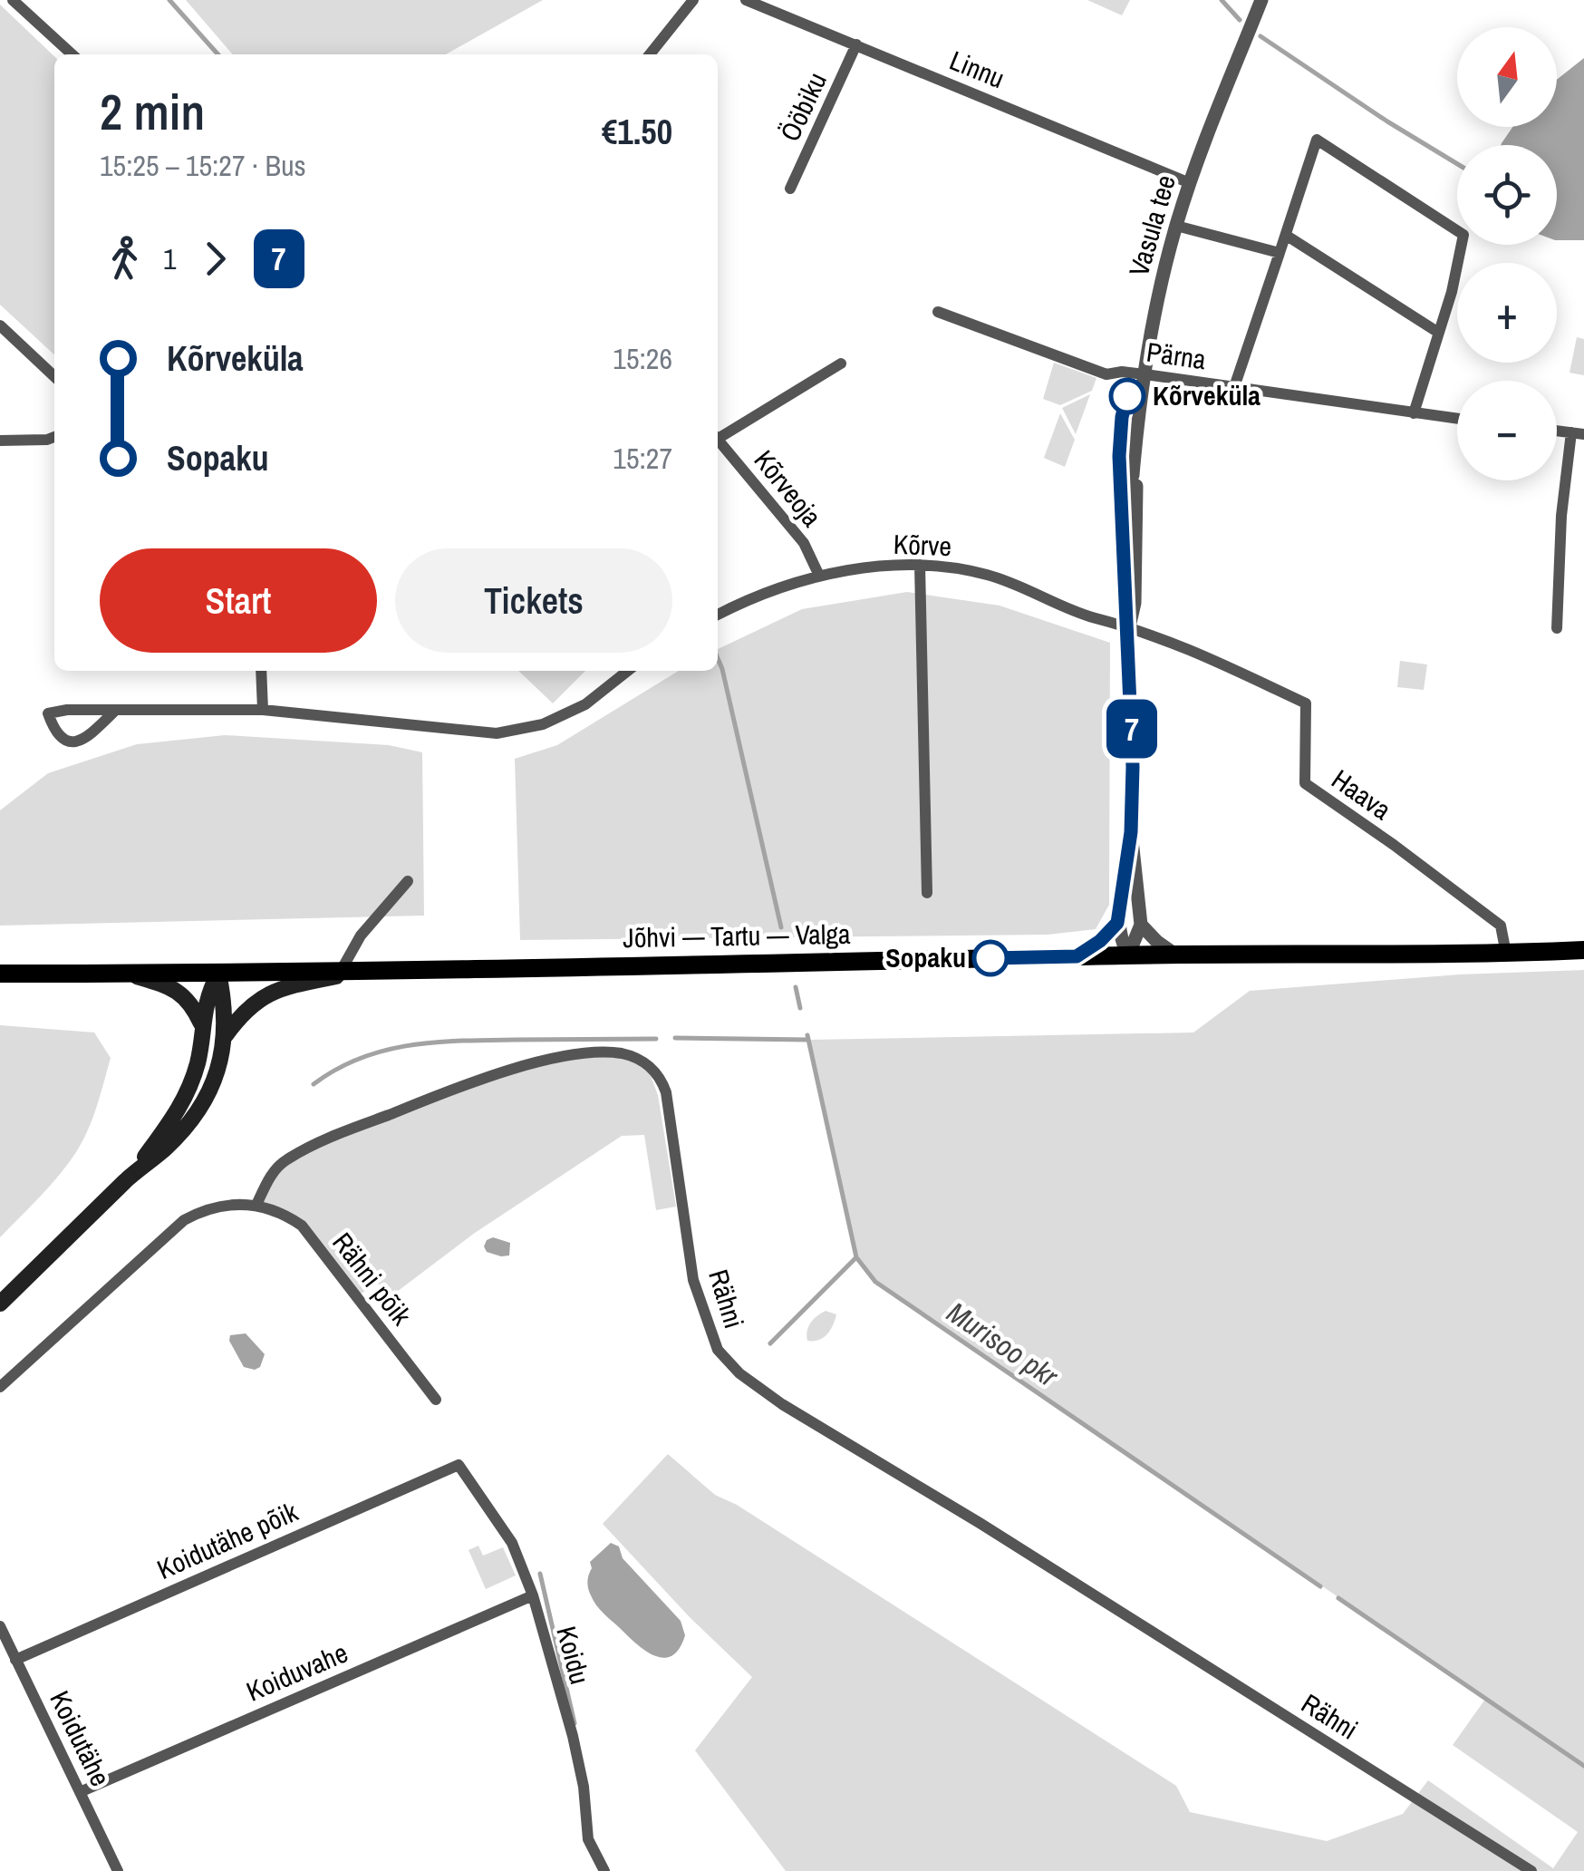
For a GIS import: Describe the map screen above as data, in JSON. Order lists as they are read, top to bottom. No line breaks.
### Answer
{"streets":{"highway":["Jõhvi — Tartu — Valga"],"street":["Linnu","Ööbiku","Vasula tee","Pärna","Kõrveoja","Kõrve","Haava","Rähni põik","Rähni","Koidutähe põik","Koidu","Koiduvahe","Koidutähe"]},"crossings":[["Linnu","Ööbiku"],["Linnu","Vasula tee"],["Vasula tee","Pärna"],["Vasula tee","Kõrve"],["Vasula tee","Haava"],["Vasula tee","Jõhvi — Tartu — Valga"],["Kõrveoja","Kõrve"],["Kõrve","Haava"],["Haava","Jõhvi — Tartu — Valga"],["Rähni põik","Rähni"],["Koidutähe põik","Koidu"],["Koidutähe põik","Koidutähe"],["Koidu","Koiduvahe"],["Koiduvahe","Koidutähe"]],"water":["Murisoo pkr"],"places":["Kõrveküla","Sopaku"],"lines":["bus line 7"],"north":"top","page":{"on_map":"7","map_buttons":["+","−"],"heading":["2 min","15:25 – 15:27 · Bus","€1.50"],"legs":["1","7"],"list":[{"name":"Kõrveküla","value":"15:26"},{"name":"Sopaku","value":"15:27"}],"buttons":["Start","Tickets"]}}
